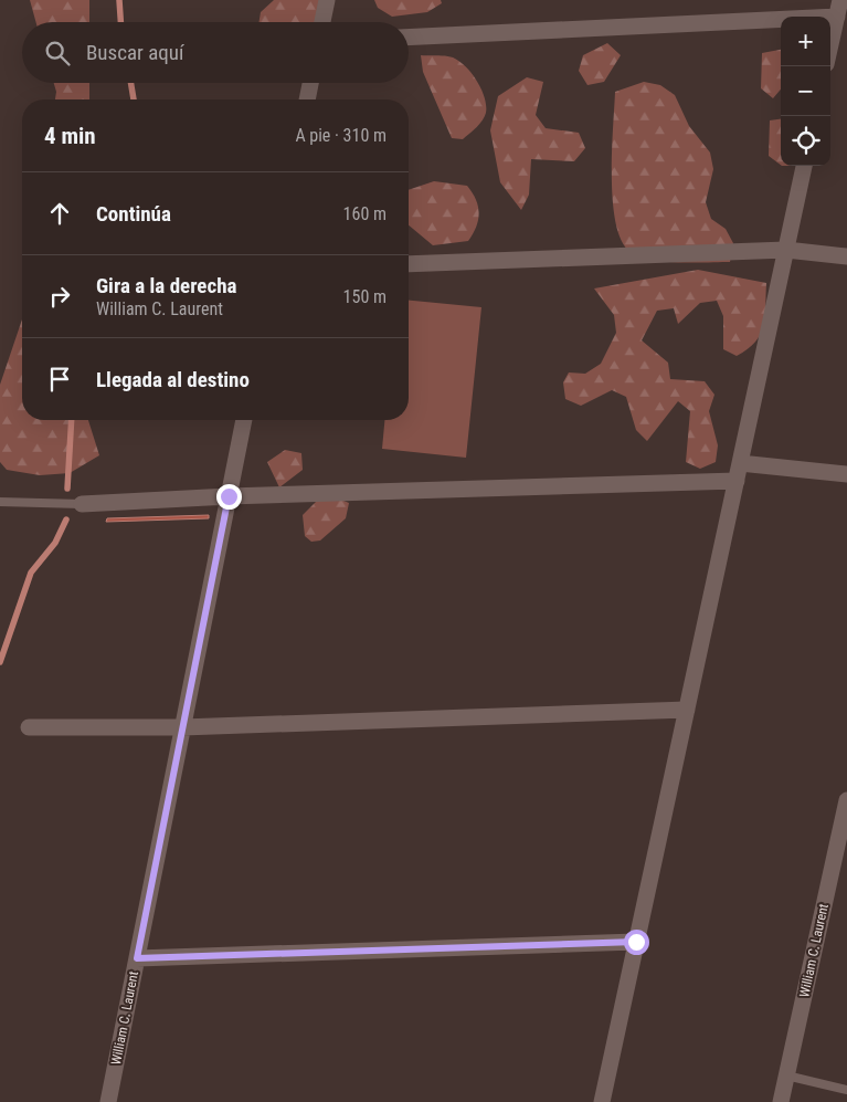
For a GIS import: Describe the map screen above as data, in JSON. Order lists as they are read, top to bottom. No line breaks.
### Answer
{"streets":{"street":["William C. Laurent"]},"page":{"map_buttons":["+","−"],"search":"Buscar aquí","heading":["4 min","A pie · 310 m"],"list":[["Continúa","160 m"],["Gira a la derecha","William C. Laurent","150 m"],"Llegada al destino"]}}
